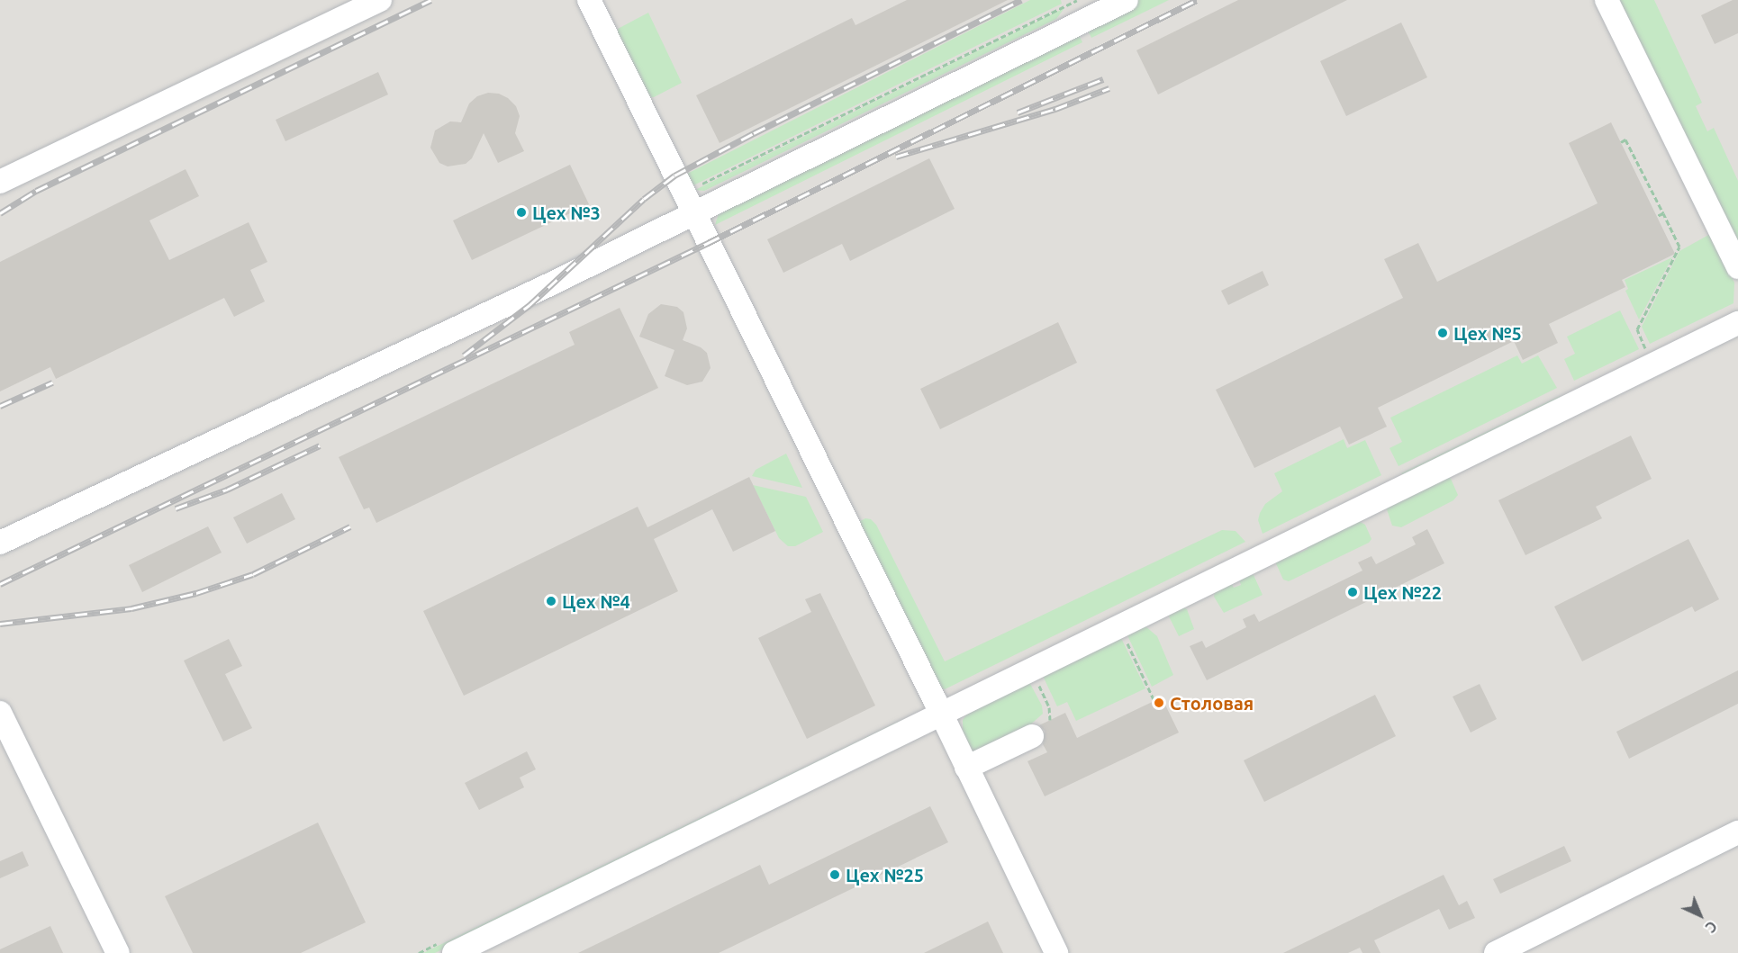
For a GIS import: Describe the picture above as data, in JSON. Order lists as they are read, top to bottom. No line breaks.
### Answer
{"places":["Цех №3","Цех №5","Цех №22","Цех №4","Столовая","Цех №25"],"north":"bottom right"}
